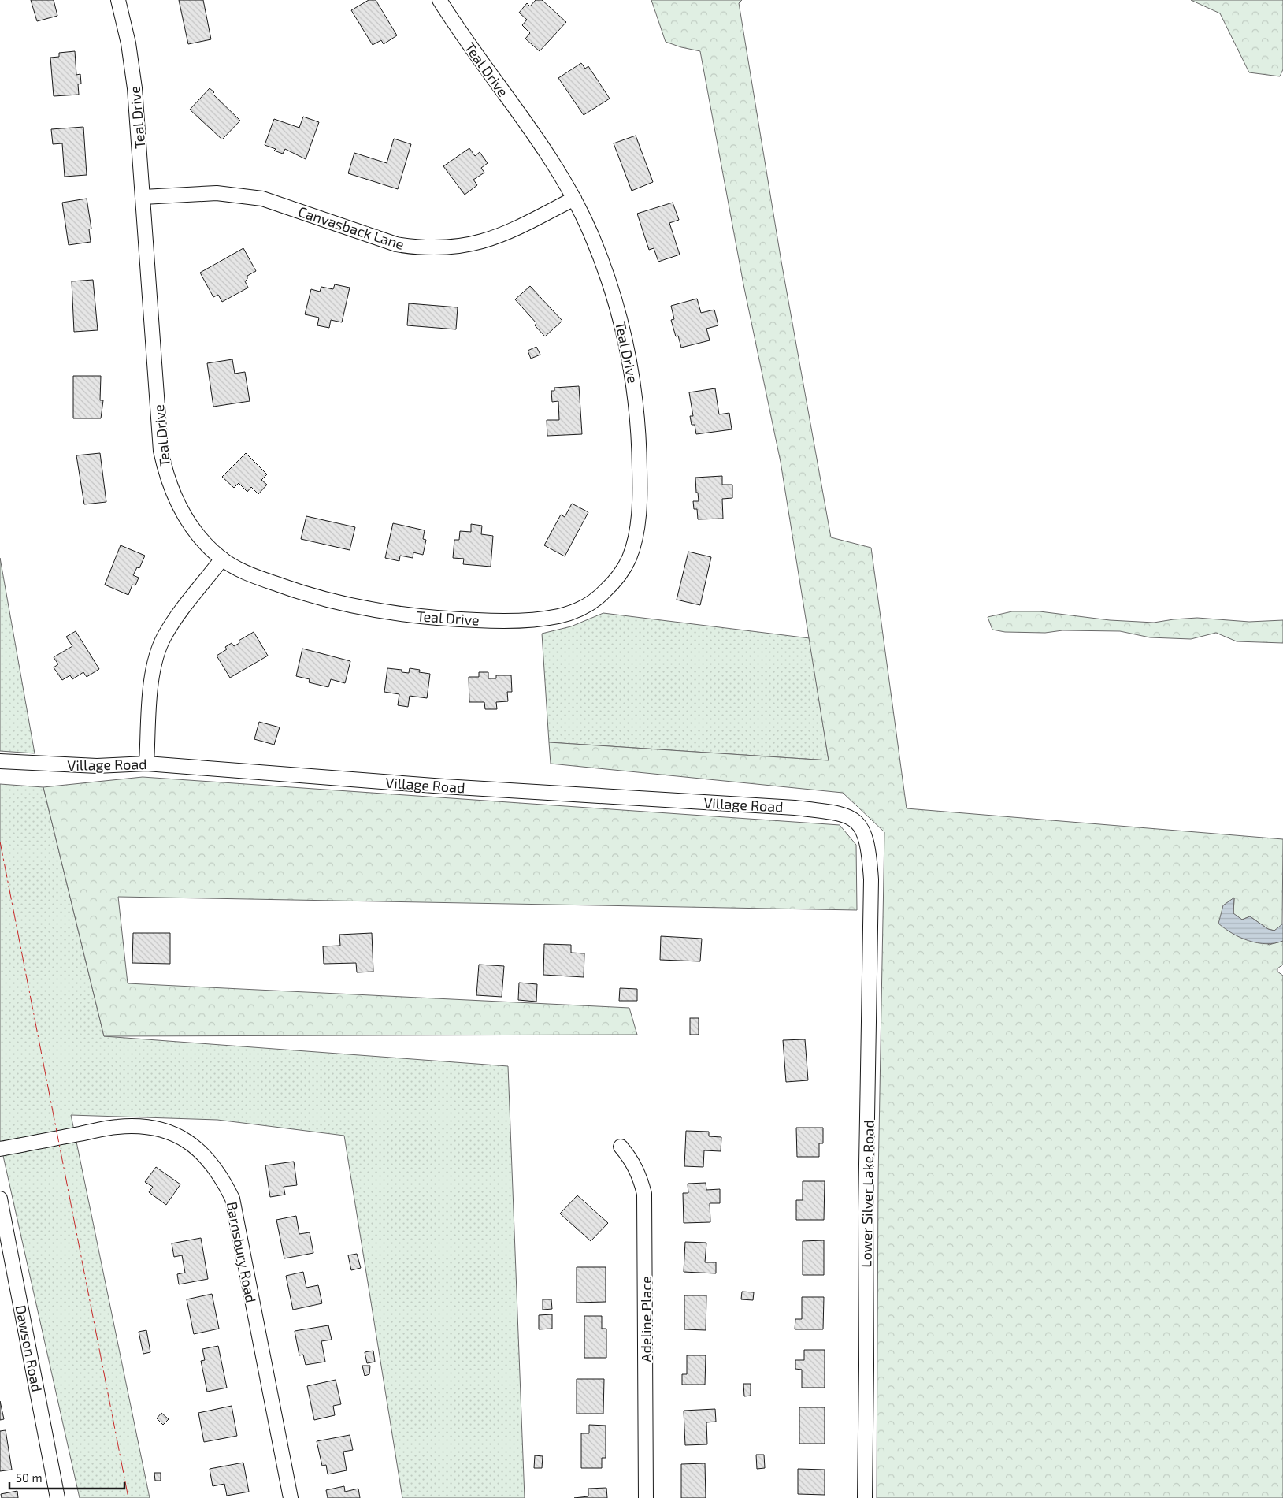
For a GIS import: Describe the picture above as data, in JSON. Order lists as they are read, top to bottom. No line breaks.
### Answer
{"streets":{"street":["Teal Drive","Canvasback Lane","Village Road","Lower Silver Lake Road","Barnsbury Road","Adeline Place","Dawson Road"]},"crossings":[["Teal Drive","Canvasback Lane"],["Village Road","Lower Silver Lake Road"]],"scale_bar":"50 m"}
